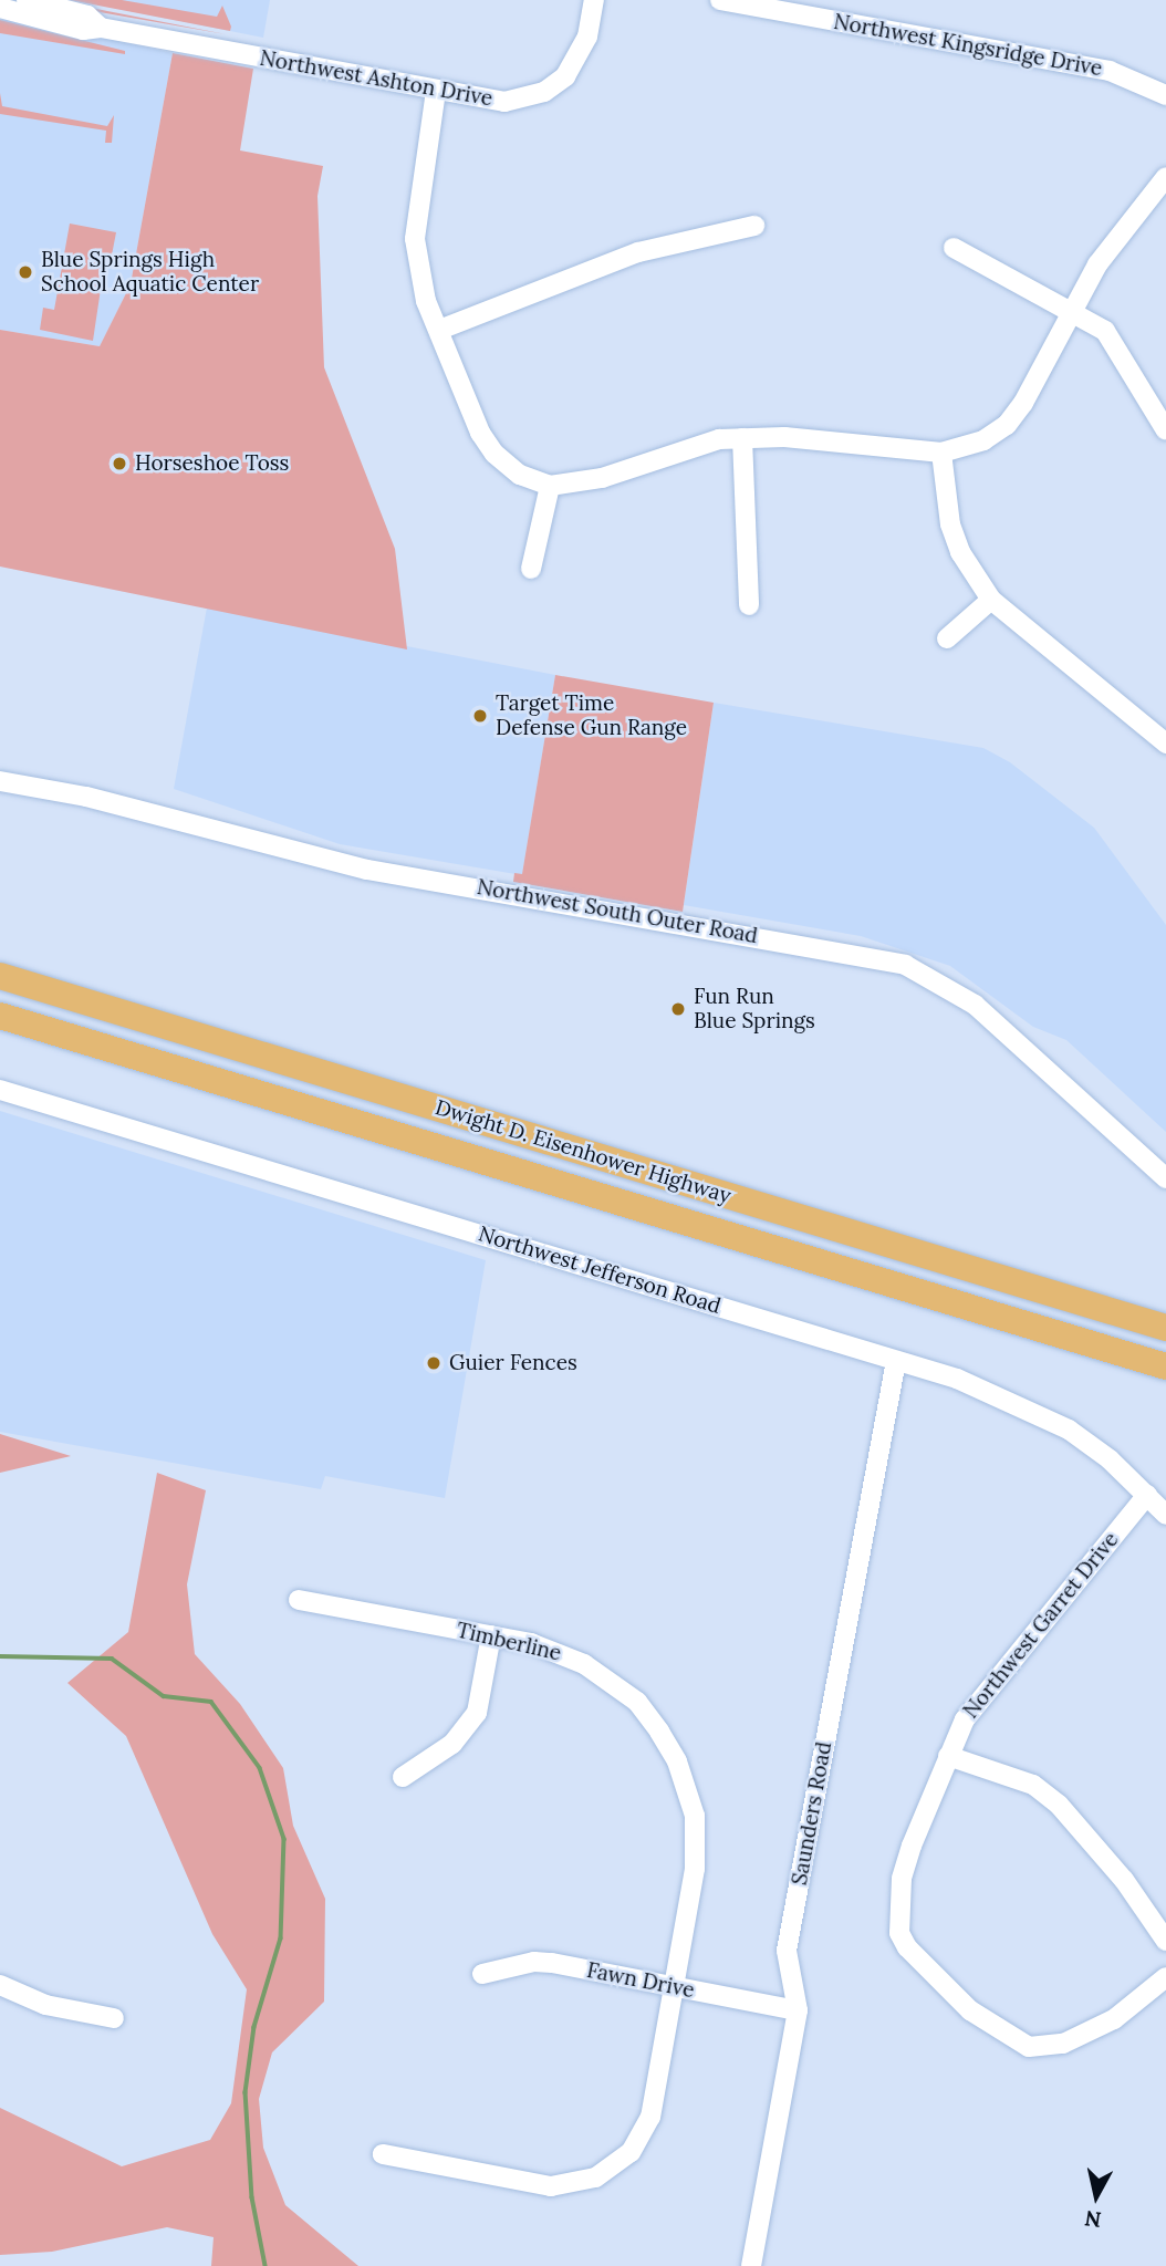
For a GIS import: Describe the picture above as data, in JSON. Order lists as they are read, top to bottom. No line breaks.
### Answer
{"streets":{"highway":["Dwight D. Eisenhower Highway"],"street":["Northwest Kingsridge Drive","Northwest Ashton Drive","Northwest South Outer Road","Northwest Jefferson Road","Northwest Garret Drive","Timberline","Saunders Road","Fawn Drive"]},"crossings":[["Northwest Jefferson Road","Northwest Garret Drive"],["Northwest Jefferson Road","Saunders Road"],["Timberline","Fawn Drive"],["Saunders Road","Fawn Drive"]],"places":["Blue Springs High School Aquatic Center","Horseshoe Toss","Target Time Defense Gun Range","Fun Run Blue Springs","Guier Fences"],"north":"bottom"}
